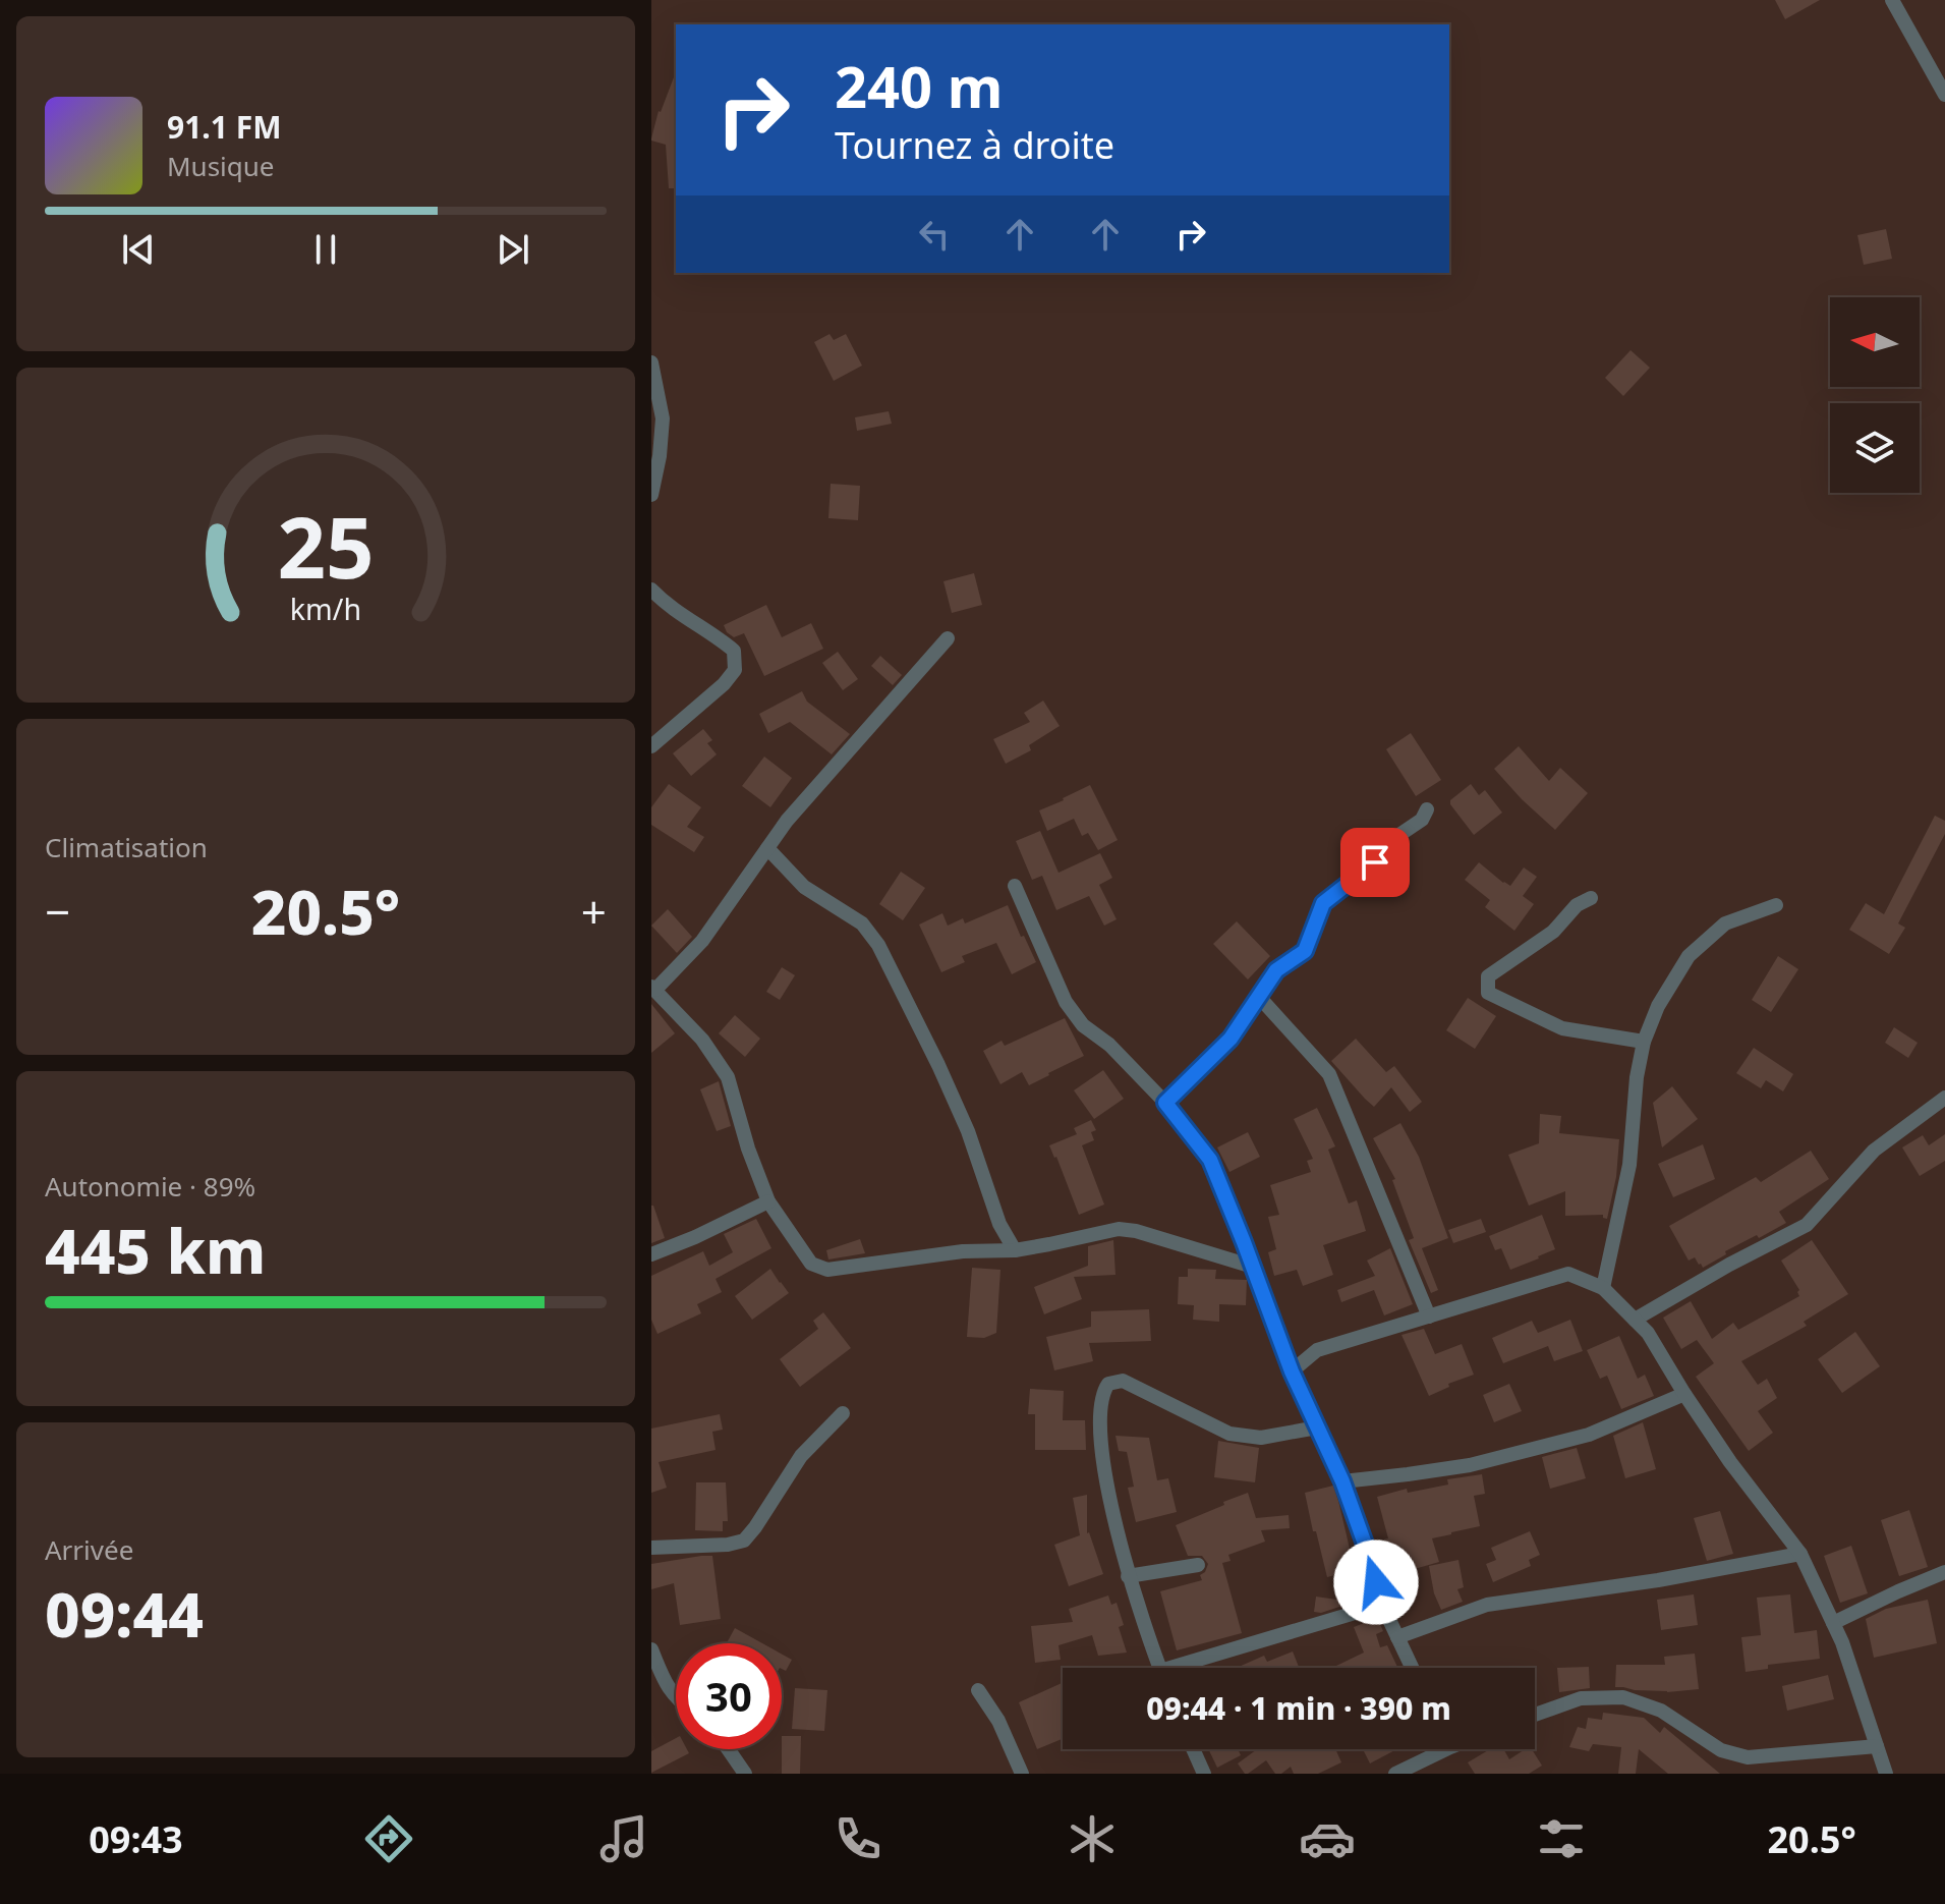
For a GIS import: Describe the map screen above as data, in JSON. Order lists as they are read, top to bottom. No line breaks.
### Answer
{"north":"left","page":{"turn":["240 m","Tournez à droite"],"song":["91.1 FM","Musique"],"tile":["Climatisation",["Autonomie · 89%","445 km"],["Arrivée","09:44"]],"heat":["−","20.5°","+"],"limit":"30","trip":"09:44 · 1 min · 390 m","tabs":["09:43","20.5°"],"gauge":["25","km/h"]}}
